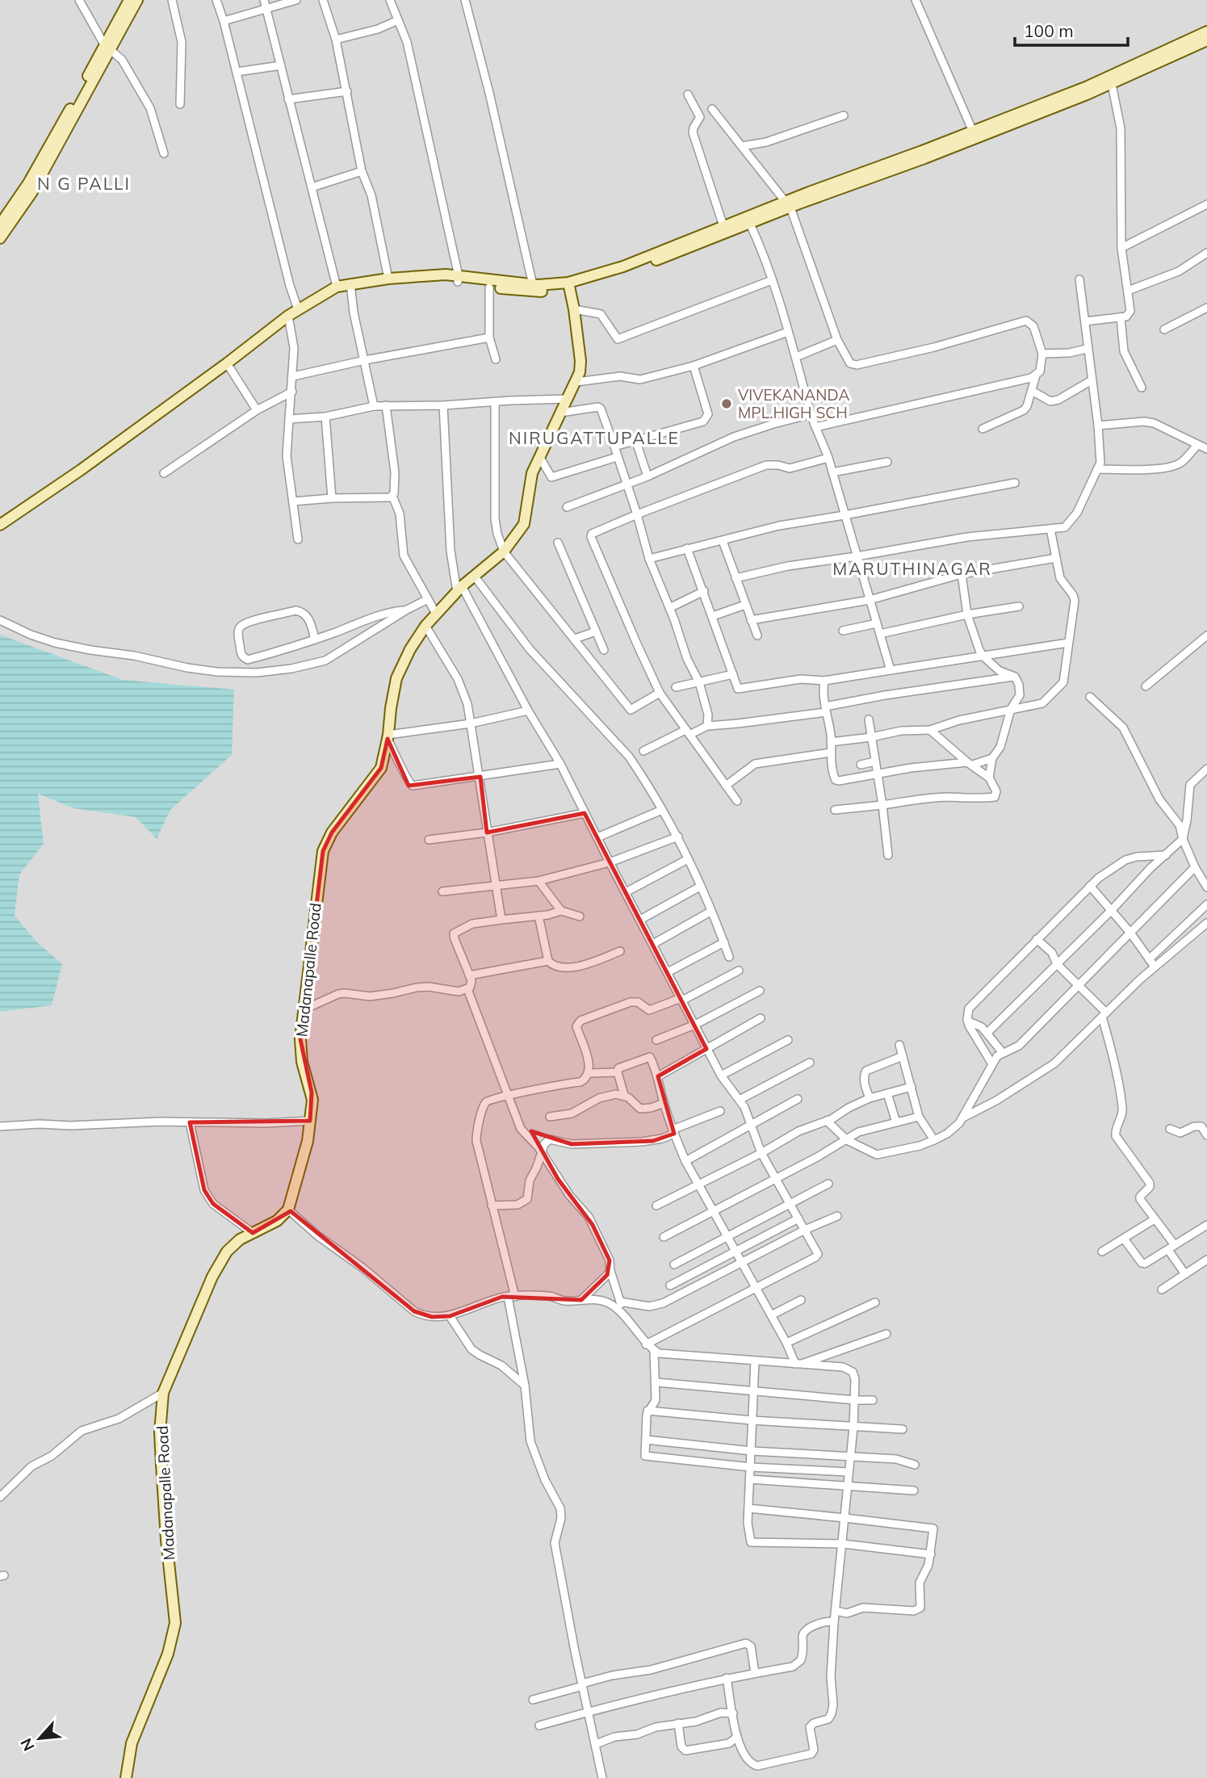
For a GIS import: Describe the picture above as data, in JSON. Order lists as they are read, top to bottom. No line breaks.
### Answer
{"streets":{"main road":["Madanapalle Road"]},"districts":["N G PALLI","NIRUGATTUPALLE","MARUTHINAGAR"],"places":["VIVEKANANDA MPL.HIGH SCH"],"scale_bar":"100 m","north":"bottom left"}
